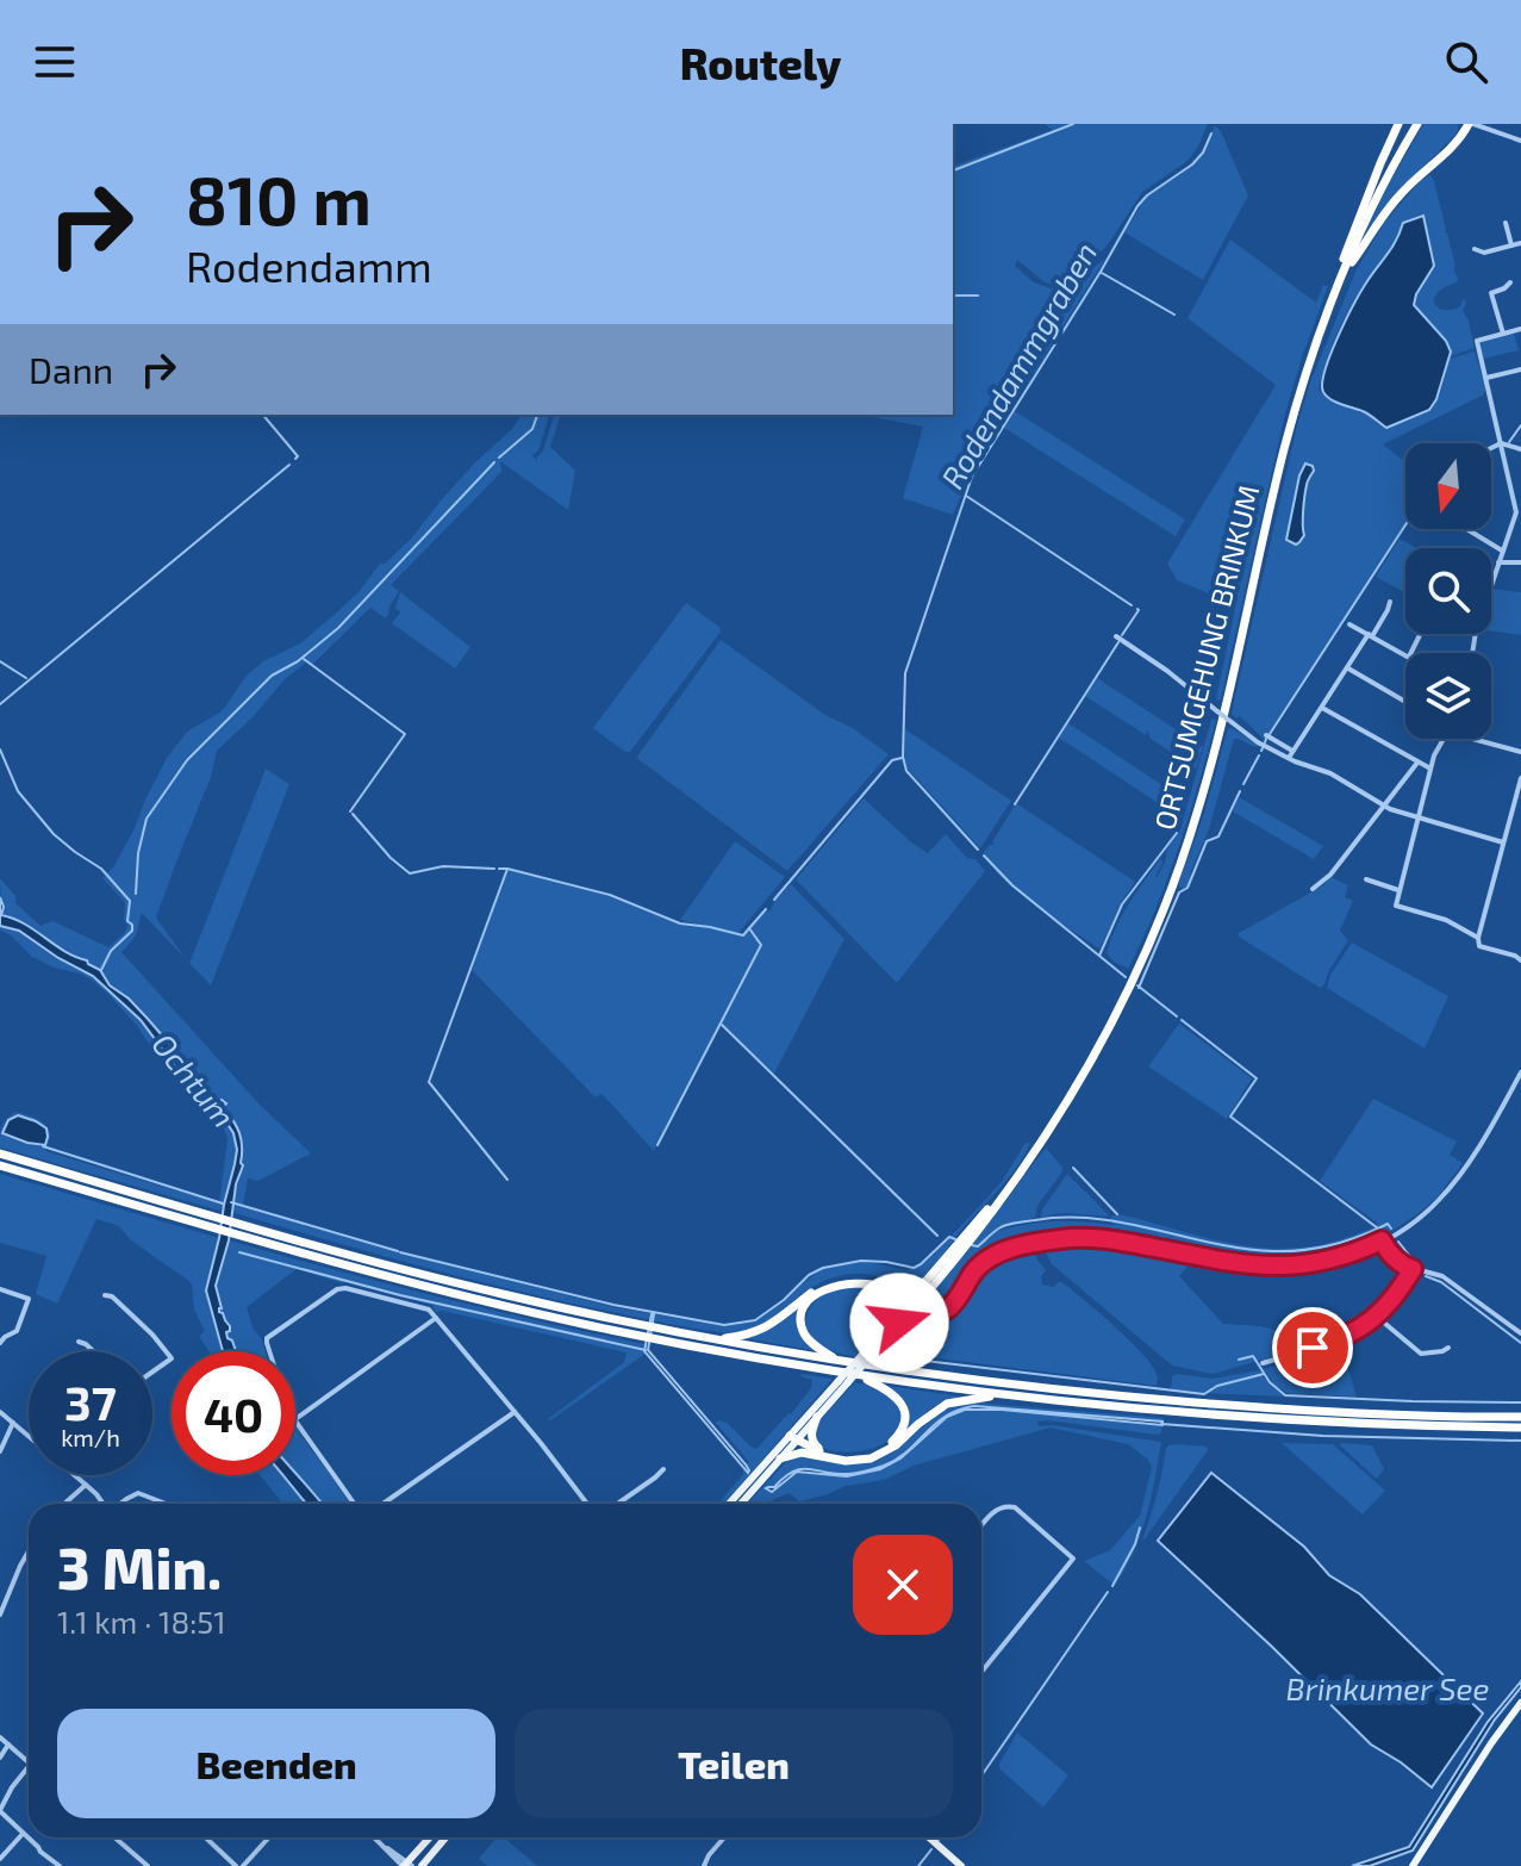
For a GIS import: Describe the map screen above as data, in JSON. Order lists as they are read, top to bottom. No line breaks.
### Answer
{"streets":{"highway":["ORTSUMGEHUNG BRINKUM"]},"water":["Rodendammgraben","Ochtum","Brinkumer See"],"north":"bottom","page":{"header":"Routely","turn":["810 m","Rodendamm"],"then":"Dann","speed":"37 km/h","limit":"40","heading":["3 Min.","1.1 km · 18:51"],"buttons":["Beenden","Teilen"]}}
